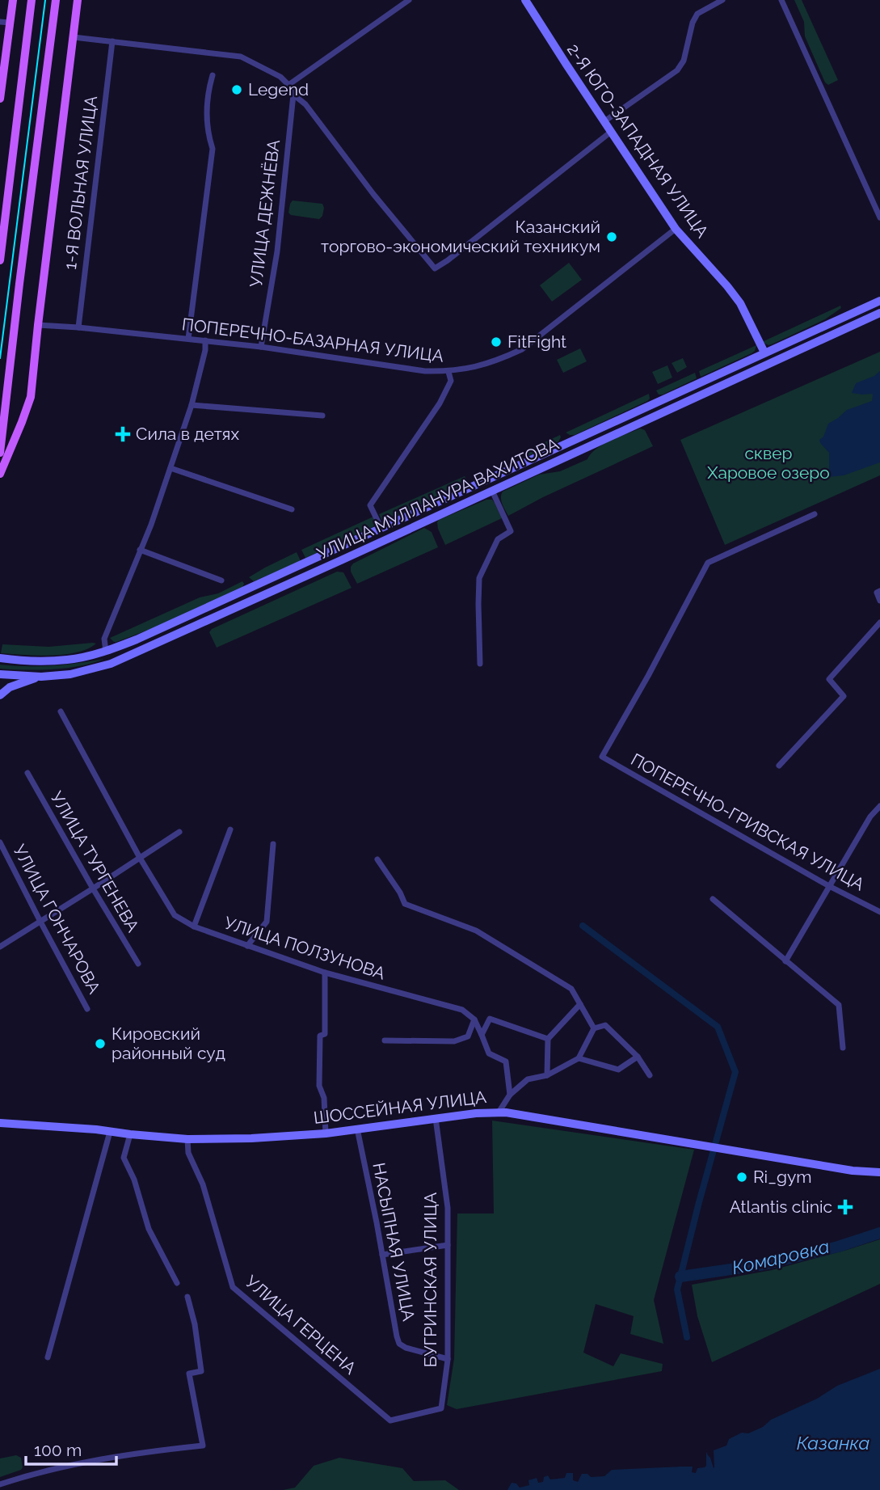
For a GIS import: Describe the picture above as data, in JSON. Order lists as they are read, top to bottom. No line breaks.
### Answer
{"streets":{"main road":["2-Я ЮГО-ЗАПАДНАЯ УЛИЦА","УЛИЦА МУЛЛАНУРА ВАХИТОВА","ШОССЕЙНАЯ УЛИЦА"],"street":["1-Я ВОЛЬНАЯ УЛИЦА","УЛИЦА ДЕЖНЁВА","ПОПЕРЕЧНО-БАЗАРНАЯ УЛИЦА","ПОПЕРЕЧНО-ГРИВСКАЯ УЛИЦА","УЛИЦА ТУРГЕНЕВА","УЛИЦА ГОНЧАРОВА","УЛИЦА ПОЛЗУНОВА","НАСЫПНАЯ УЛИЦА","БУГРИНСКАЯ УЛИЦА","УЛИЦА ГЕРЦЕНА"]},"crossings":[["2-Я ЮГО-ЗАПАДНАЯ УЛИЦА","ПОПЕРЕЧНО-БАЗАРНАЯ УЛИЦА"],["2-Я ЮГО-ЗАПАДНАЯ УЛИЦА","УЛИЦА МУЛЛАНУРА ВАХИТОВА"],["1-Я ВОЛЬНАЯ УЛИЦА","ПОПЕРЕЧНО-БАЗАРНАЯ УЛИЦА"],["УЛИЦА ДЕЖНЁВА","ПОПЕРЕЧНО-БАЗАРНАЯ УЛИЦА"],["ШОССЕЙНАЯ УЛИЦА","НАСЫПНАЯ УЛИЦА"],["ШОССЕЙНАЯ УЛИЦА","БУГРИНСКАЯ УЛИЦА"],["ШОССЕЙНАЯ УЛИЦА","УЛИЦА ГЕРЦЕНА"],["НАСЫПНАЯ УЛИЦА","БУГРИНСКАЯ УЛИЦА"],["БУГРИНСКАЯ УЛИЦА","УЛИЦА ГЕРЦЕНА"]],"water":["Комаровка","Казанка"],"parks":["сквер Харовое озеро"],"places":{"other":["Legend","Казанский торгово-экономический техникум","FitFight","Кировский районный суд","Ri_gym"],"health":["Сила в детях","Atlantis clinic"]},"scale_bar":"100 m"}
